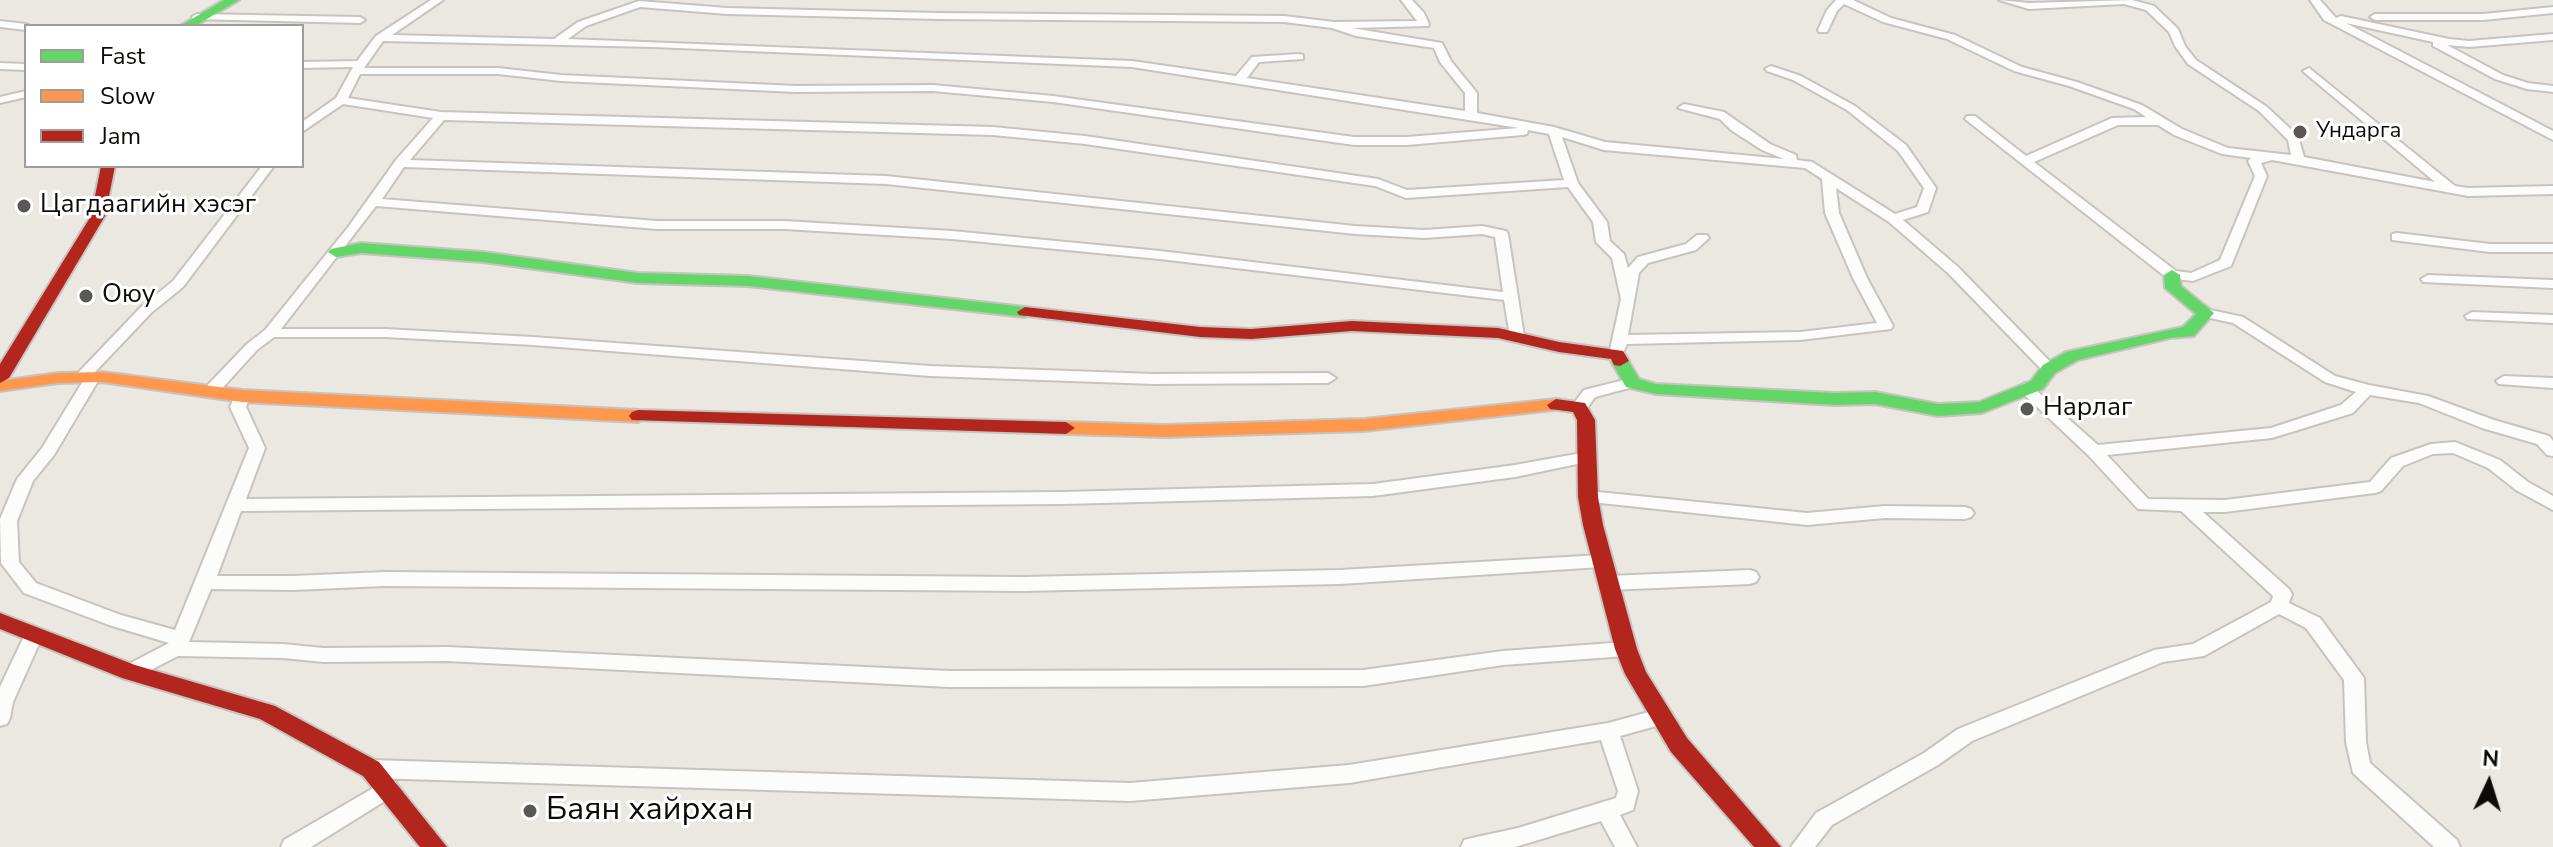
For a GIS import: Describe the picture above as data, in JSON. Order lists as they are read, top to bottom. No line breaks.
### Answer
{"places":["Ундарга","Цагдаагийн хэсэг","Оюу","Нарлаг","Баян хайрхан"],"legend":["Fast","Slow","Jam"],"north":"top"}
